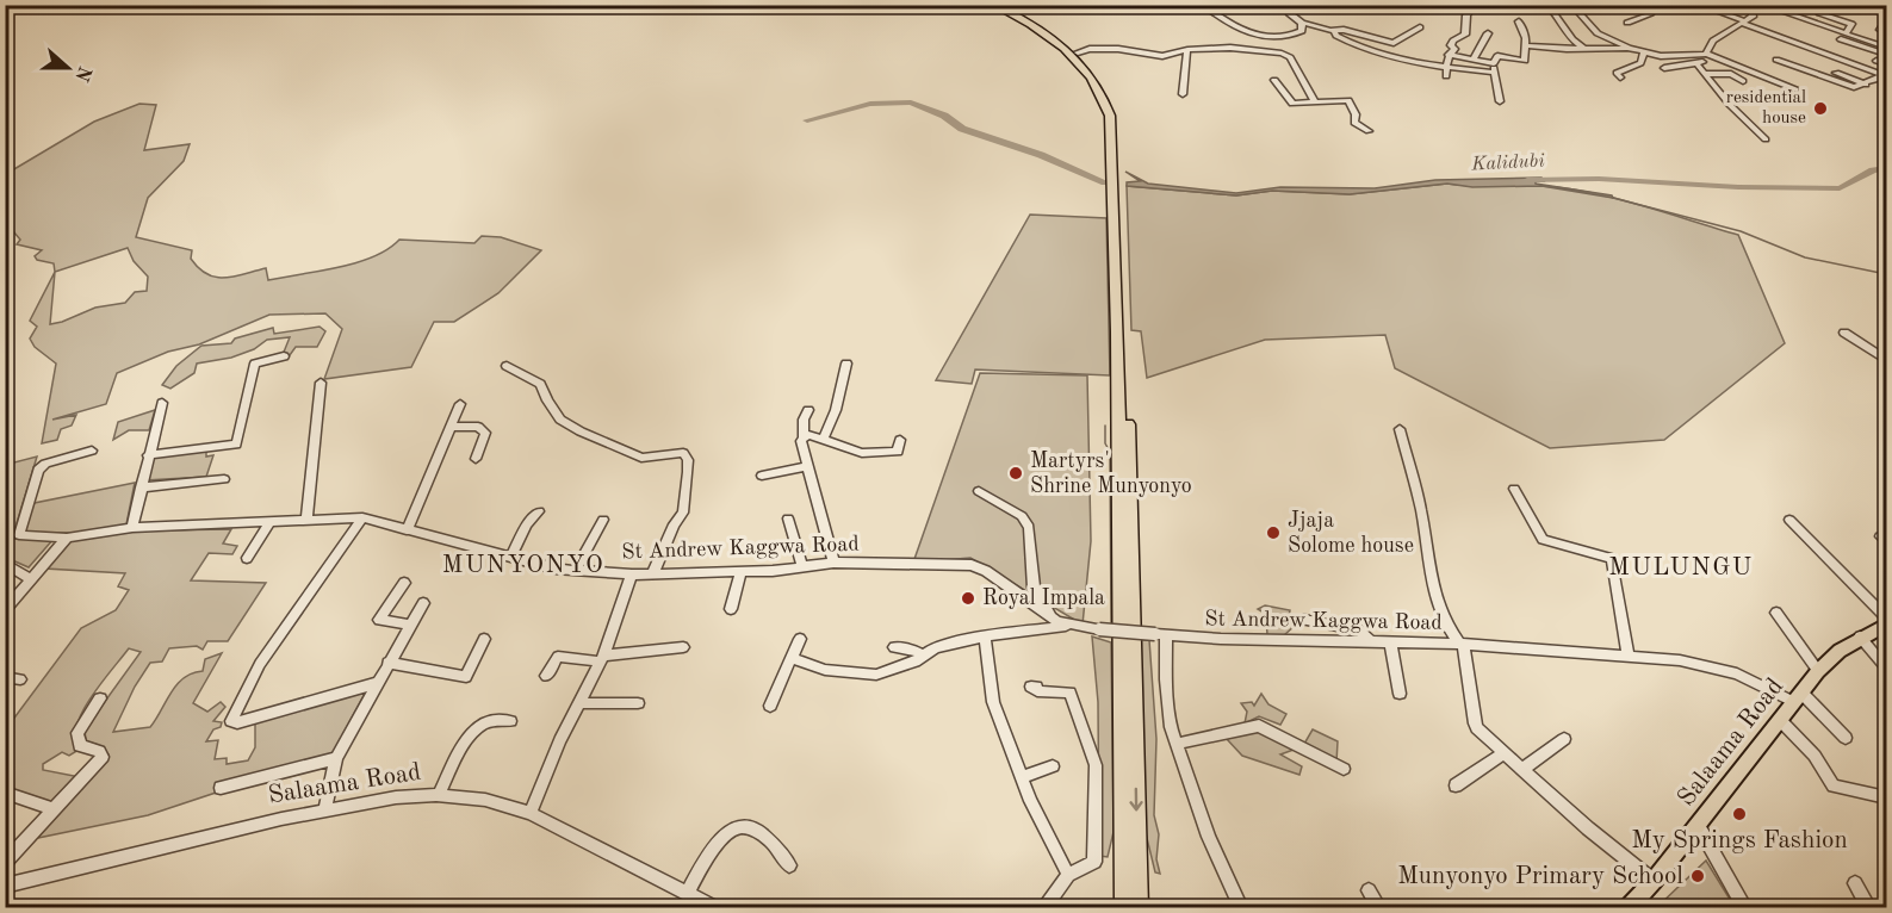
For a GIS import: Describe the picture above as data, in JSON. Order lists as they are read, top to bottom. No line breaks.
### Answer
{"streets":{"main road":["Salaama Road"],"street":["St Andrew Kaggwa Road"]},"crossings":[["St Andrew Kaggwa Road","Salaama Road"]],"districts":["MUNYONYO","MULUNGU"],"water":["Kalidubi"],"places":["residential house","Martyrs' Shrine Munyonyo","Jjaja Solome house","Royal Impala","My Springs Fashion","Munyonyo Primary School"],"north":"right"}
